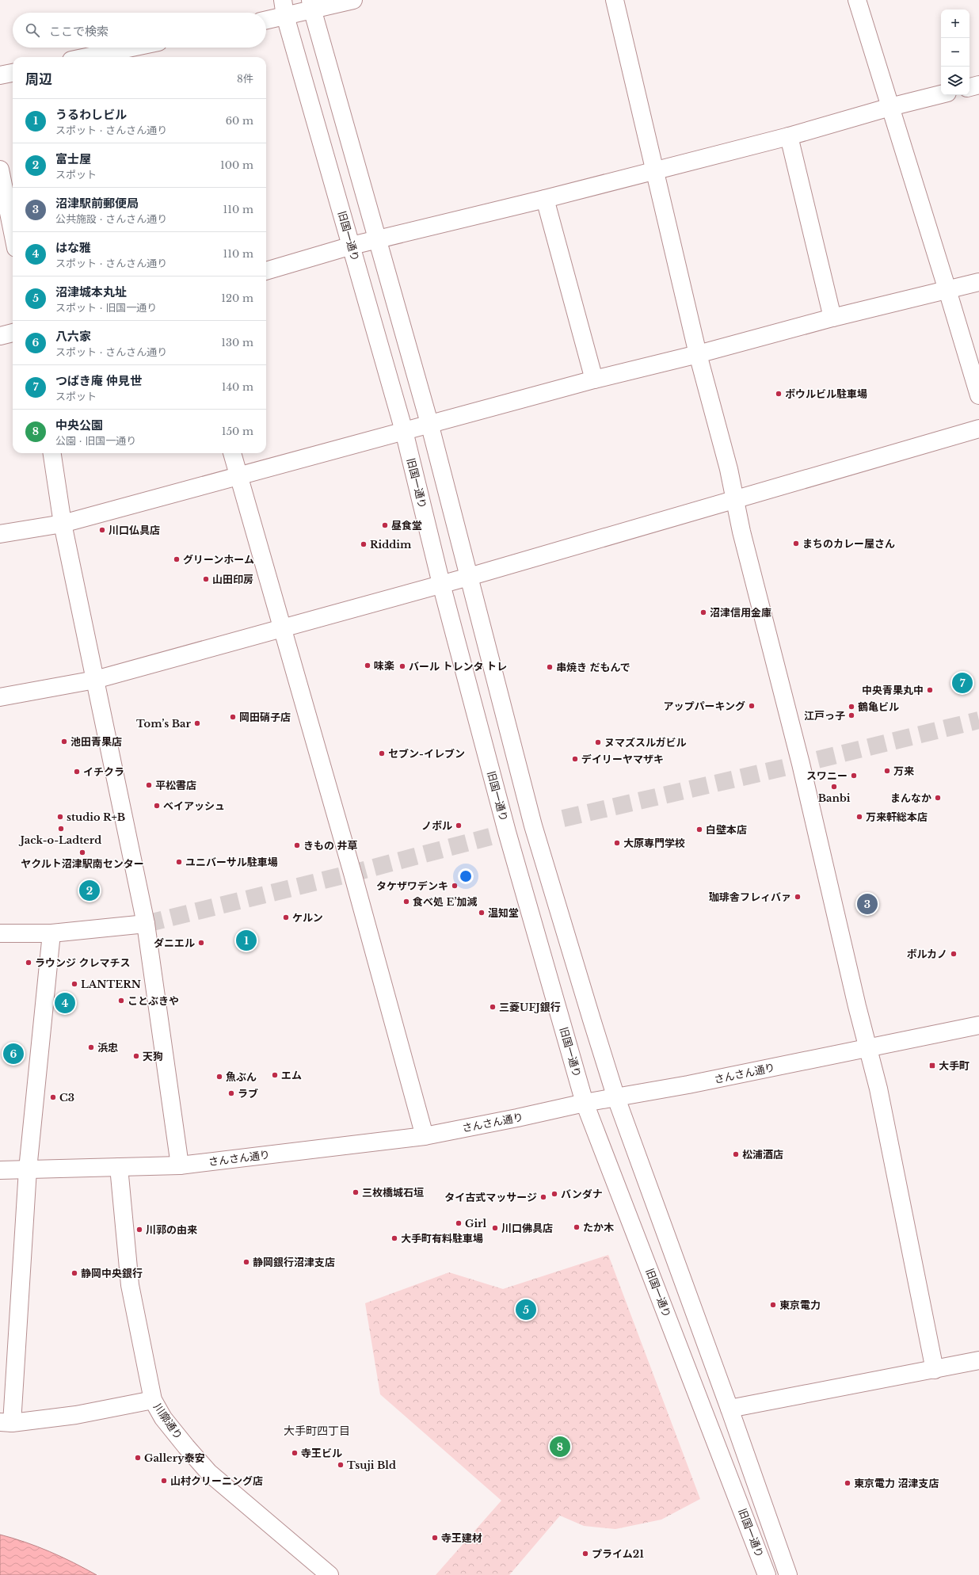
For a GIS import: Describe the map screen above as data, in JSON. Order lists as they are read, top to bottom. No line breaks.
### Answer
{"streets":{"street":["旧国一通り","さんさん通り","川廓通り"]},"crossings":[["旧国一通り","さんさん通り"],["さんさん通り","川廓通り"]],"districts":["大手町四丁目"],"places":{"other":["ボウルビル駐車場","昼食堂","川口仏具店","まちのカレー屋さん","Riddim","グリーンホーム","山田印房","沼津信用金庫","味楽","バール トレンタ トレ","串焼き だもんで","中央青果丸中","アップパーキング","鶴亀ビル","江戸っ子","岡田硝子店","Tom’s Bar","池田青果店","ヌマズスルガビル","セブン-イレブン","デイリーヤマザキ","万来","イチクラ","スワニー","平松書店","Banbi","まんなか","ベイアッシュ","studio R+B","万来軒総本店","ノボル","Jack-o-Ladterd","白壁本店","大原専門学校","きもの 井草","ヤクルト沼津駅南センター","ユニバーサル駐車場","タケザワデンキ","珈琲舎フレィバァ","食べ処 E’加減","温知堂","ケルン","ダニエル","ボルカノ","ラウンジ クレマチス","LANTERN","ことぶきや","三菱UFJ銀行","浜忠","天狗","エム","魚ぶん","ラブ","C3","松浦酒店","三枚橋城石垣","バンダナ","タイ古式マッサージ","Girl","たか木","川口佛具店","川郭の由来","大手町有料駐車場","静岡銀行沼津支店","静岡中央銀行","東京電力","寺王ビル","Gallery泰安","Tsuji Bld","山村クリーニング店","東京電力 沼津支店","寺王建材","プライム21"],"transit":["大手町"]},"page":{"map_buttons":["+","−"],"search":"ここで検索","heading":["周辺","8件"],"list":[{"mark":"1","name":"うるわしビル","note":"スポット · さんさん通り","value":"60 m"},{"mark":"2","name":"富士屋","note":"スポット","value":"100 m"},{"mark":"3","name":"沼津駅前郵便局","note":"公共施設 · さんさん通り","value":"110 m"},{"mark":"4","name":"はな雅","note":"スポット · さんさん通り","value":"110 m"},{"mark":"5","name":"沼津城本丸址","note":"スポット · 旧国一通り","value":"120 m"},{"mark":"6","name":"八六家","note":"スポット · さんさん通り","value":"130 m"},{"mark":"7","name":"つばき庵 仲見世","note":"スポット","value":"140 m"},{"mark":"8","name":"中央公園","note":"公園 · 旧国一通り","value":"150 m"}],"pins":["7","2","3","1","4","6","5","8"]}}
